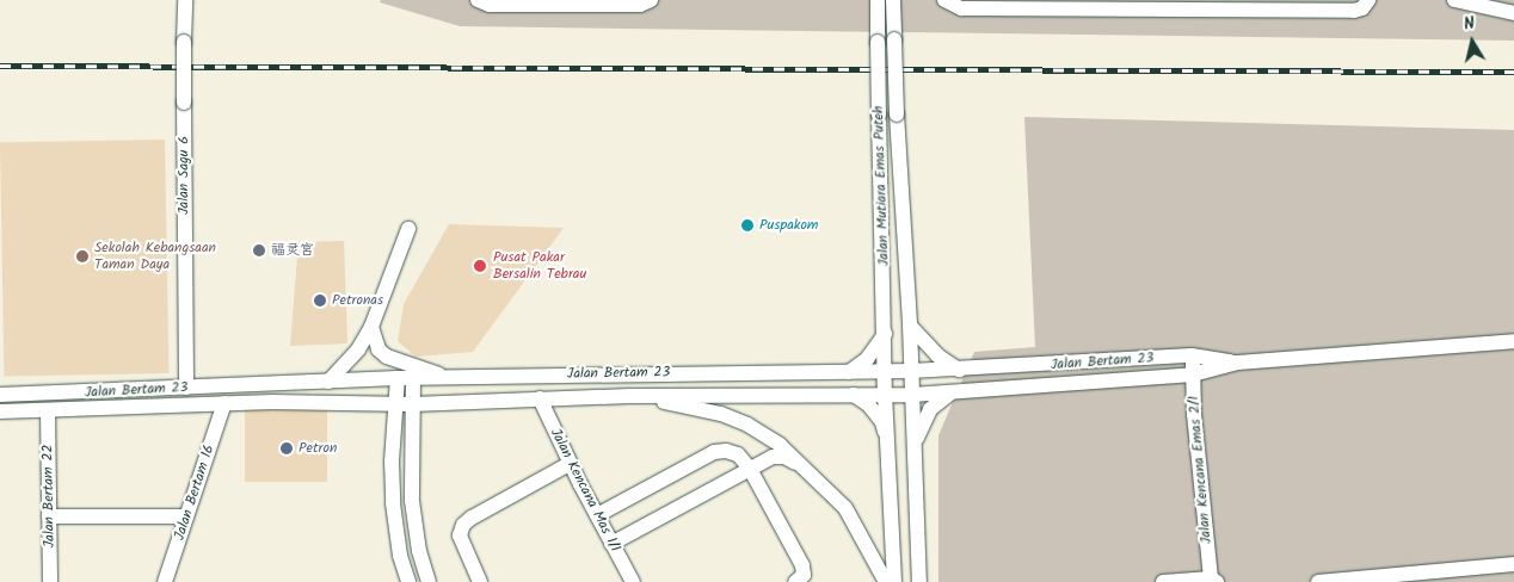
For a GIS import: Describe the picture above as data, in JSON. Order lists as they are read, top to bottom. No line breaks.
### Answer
{"streets":{"street":["Jalan Sagu 6","Jalan Mutiara Emas Puteh","Jalan Bertam 23","Jalan Kencana Emas 2/1","Jalan Kencana Mas 1/1","Jalan Bertam 16","Jalan Bertam 22"]},"crossings":[["Jalan Sagu 6","Jalan Bertam 23"],["Jalan Mutiara Emas Puteh","Jalan Bertam 23"],["Jalan Bertam 23","Jalan Kencana Emas 2/1"],["Jalan Bertam 23","Jalan Kencana Mas 1/1"],["Jalan Bertam 23","Jalan Bertam 16"],["Jalan Bertam 23","Jalan Bertam 22"]],"places":["Puspakom","福灵宫","Sekolah Kebangsaan Taman Daya","Pusat Pakar Bersalin Tebrau","Petronas","Petron"],"north":"top"}
